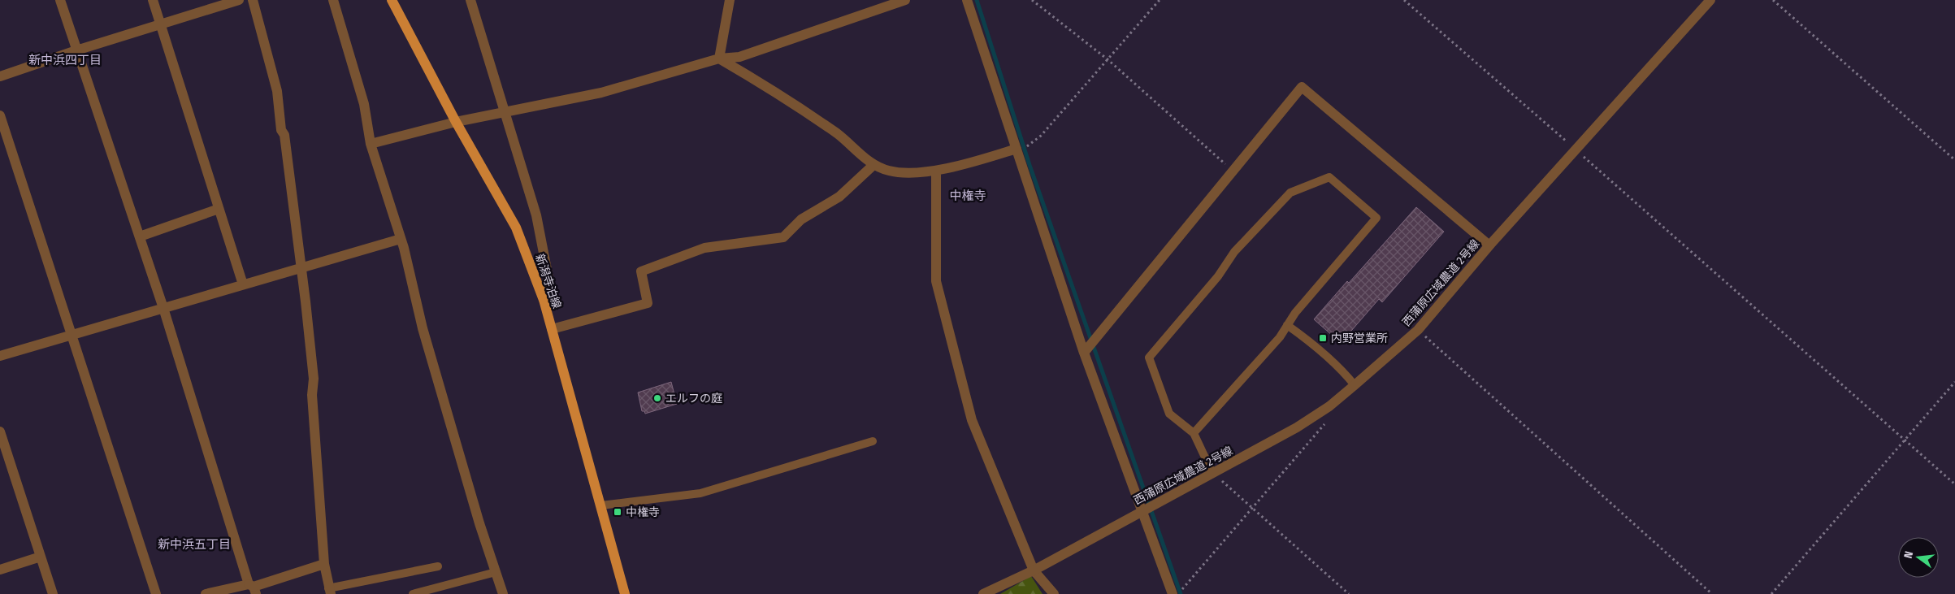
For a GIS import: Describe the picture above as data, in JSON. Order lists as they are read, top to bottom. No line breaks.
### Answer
{"streets":{"main road":["新潟寺泊線"],"street":["西蒲原広域農道 2号線"]},"districts":["新中浜四丁目","中権寺","新中浜五丁目"],"places":{"transit":["内野営業所","中権寺"],"other":["エルフの庭"]},"north":"left"}
